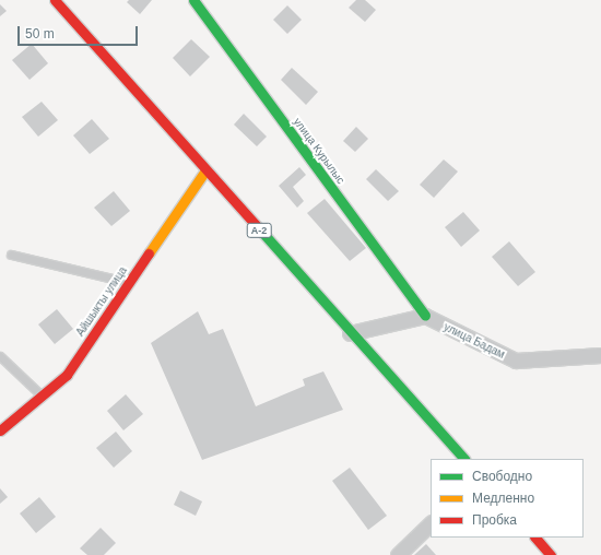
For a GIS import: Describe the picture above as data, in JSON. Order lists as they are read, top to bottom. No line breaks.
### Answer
{"streets":{"main road":["улица Курылыс","A-2","Айшыкты улица"],"street":["улица Бадам"]},"crossings":[["улица Курылыс","улица Бадам"],["A-2","Айшыкты улица"]],"legend":["Свободно","Медленно","Пробка"],"scale_bar":"50 m"}
